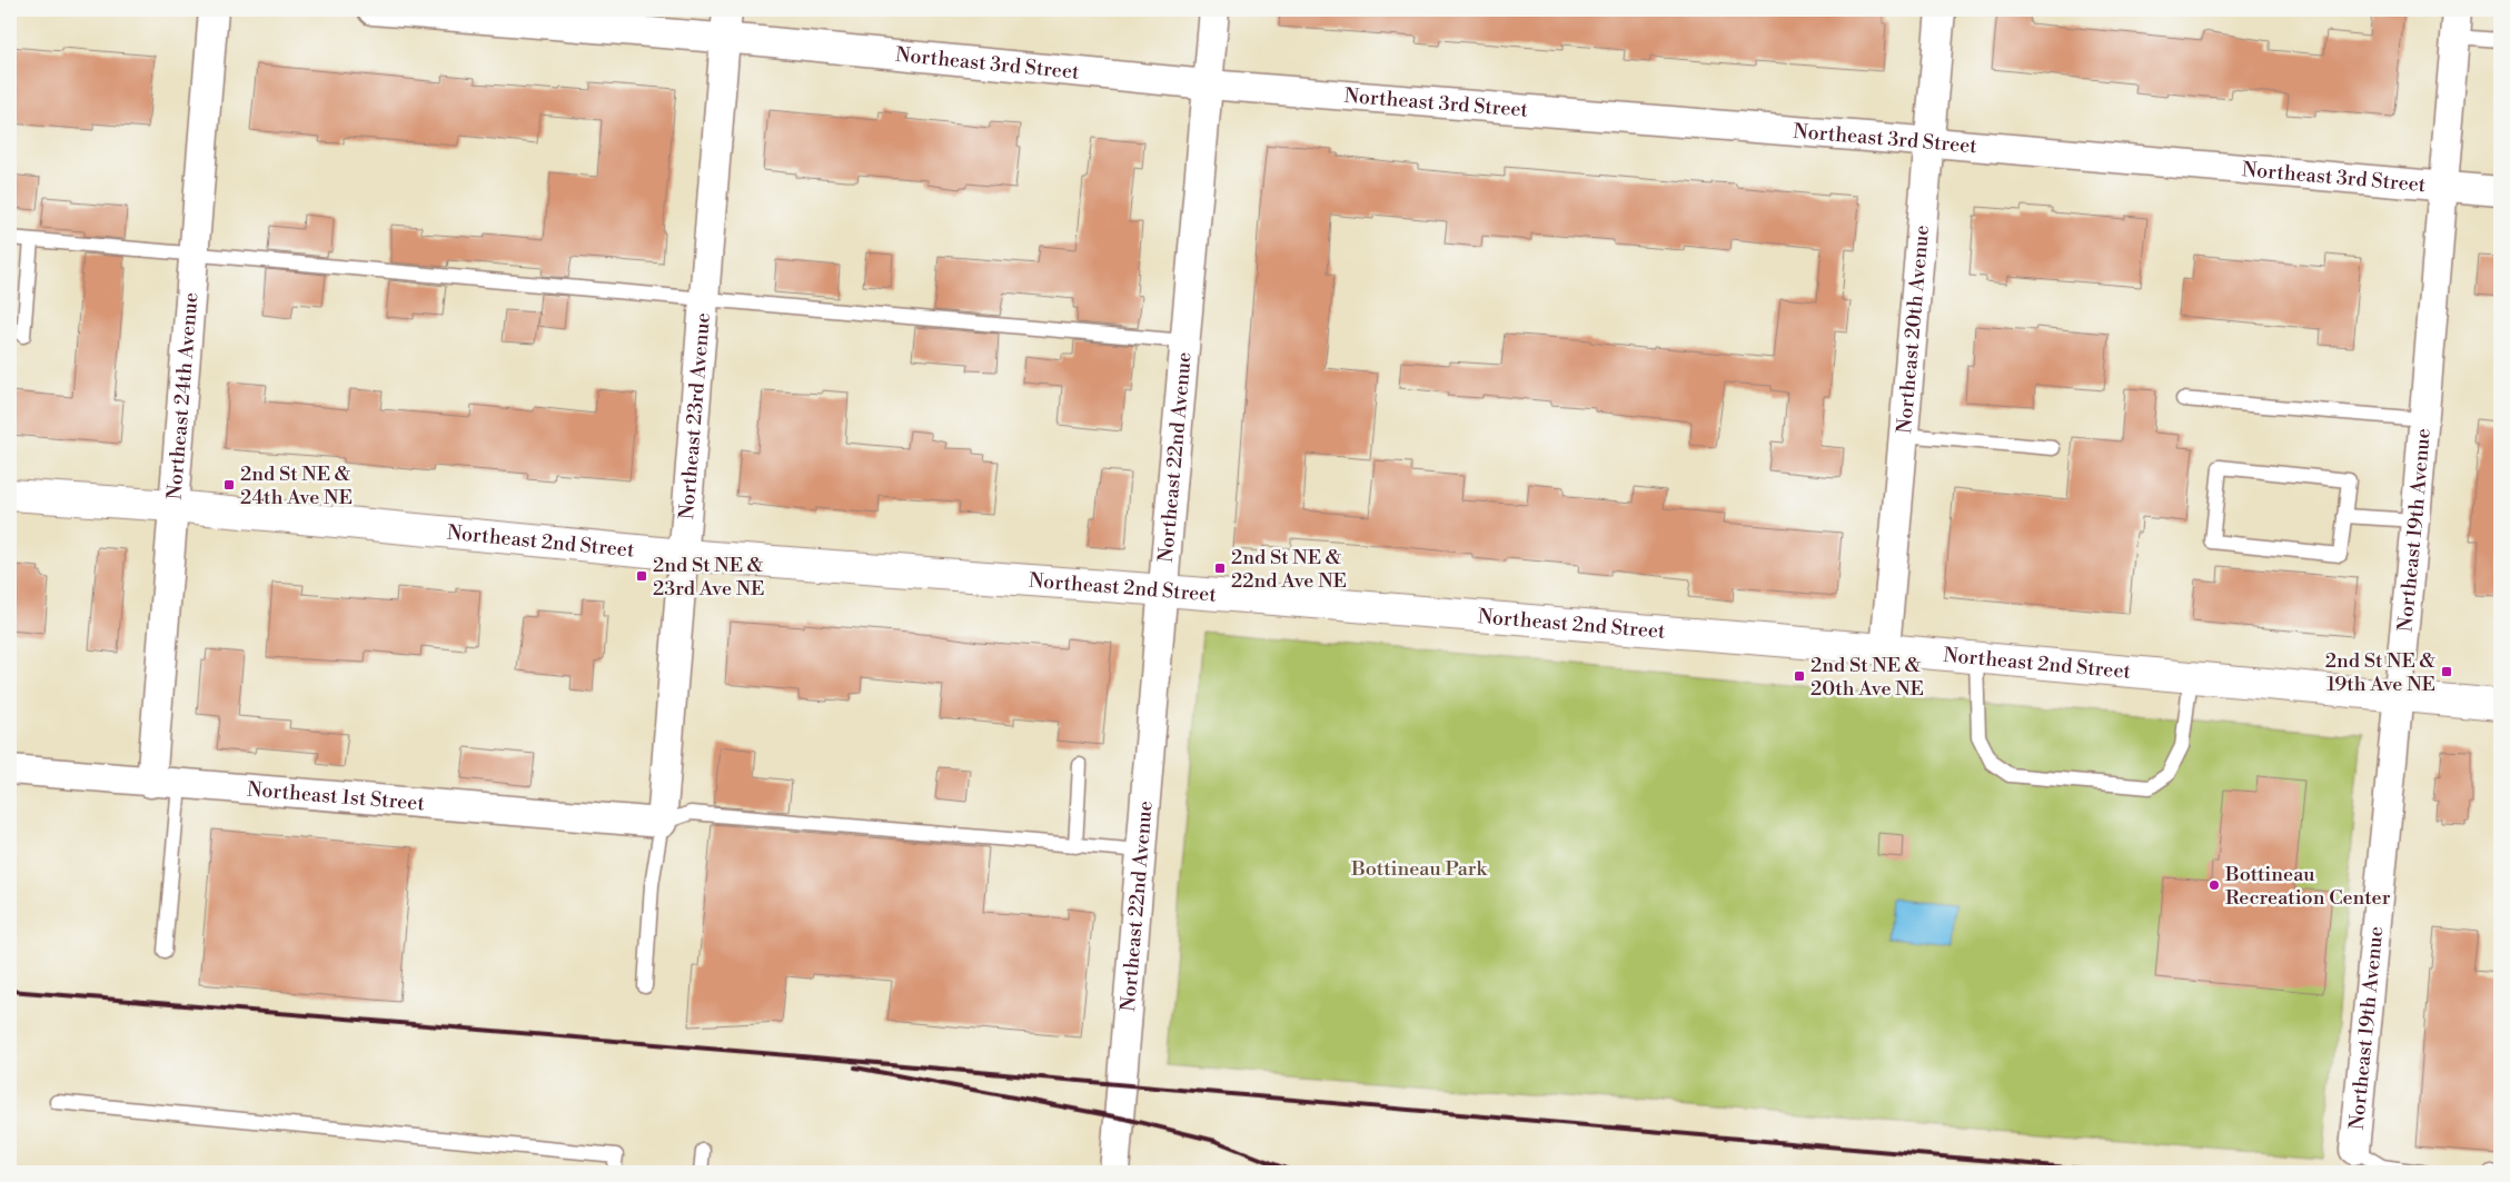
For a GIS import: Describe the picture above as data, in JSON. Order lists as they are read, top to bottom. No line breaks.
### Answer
{"streets":{"street":["Northeast 3rd Street","Northeast 20th Avenue","Northeast 24th Avenue","Northeast 23rd Avenue","Northeast 22nd Avenue","Northeast 19th Avenue","Northeast 2nd Street","Northeast 1st Street"]},"crossings":[["Northeast 3rd Street","Northeast 20th Avenue"],["Northeast 3rd Street","Northeast 23rd Avenue"],["Northeast 3rd Street","Northeast 22nd Avenue"],["Northeast 3rd Street","Northeast 19th Avenue"],["Northeast 20th Avenue","Northeast 2nd Street"],["Northeast 24th Avenue","Northeast 2nd Street"],["Northeast 24th Avenue","Northeast 1st Street"],["Northeast 23rd Avenue","Northeast 2nd Street"],["Northeast 23rd Avenue","Northeast 1st Street"],["Northeast 22nd Avenue","Northeast 2nd Street"],["Northeast 19th Avenue","Northeast 2nd Street"]],"parks":["Bottineau Park"],"places":{"transit":["2nd St NE & 24th Ave NE","2nd St NE & 22nd Ave NE","2nd St NE & 23rd Ave NE","2nd St NE & 19th Ave NE","2nd St NE & 20th Ave NE"],"other":["Bottineau Recreation Center"]}}
